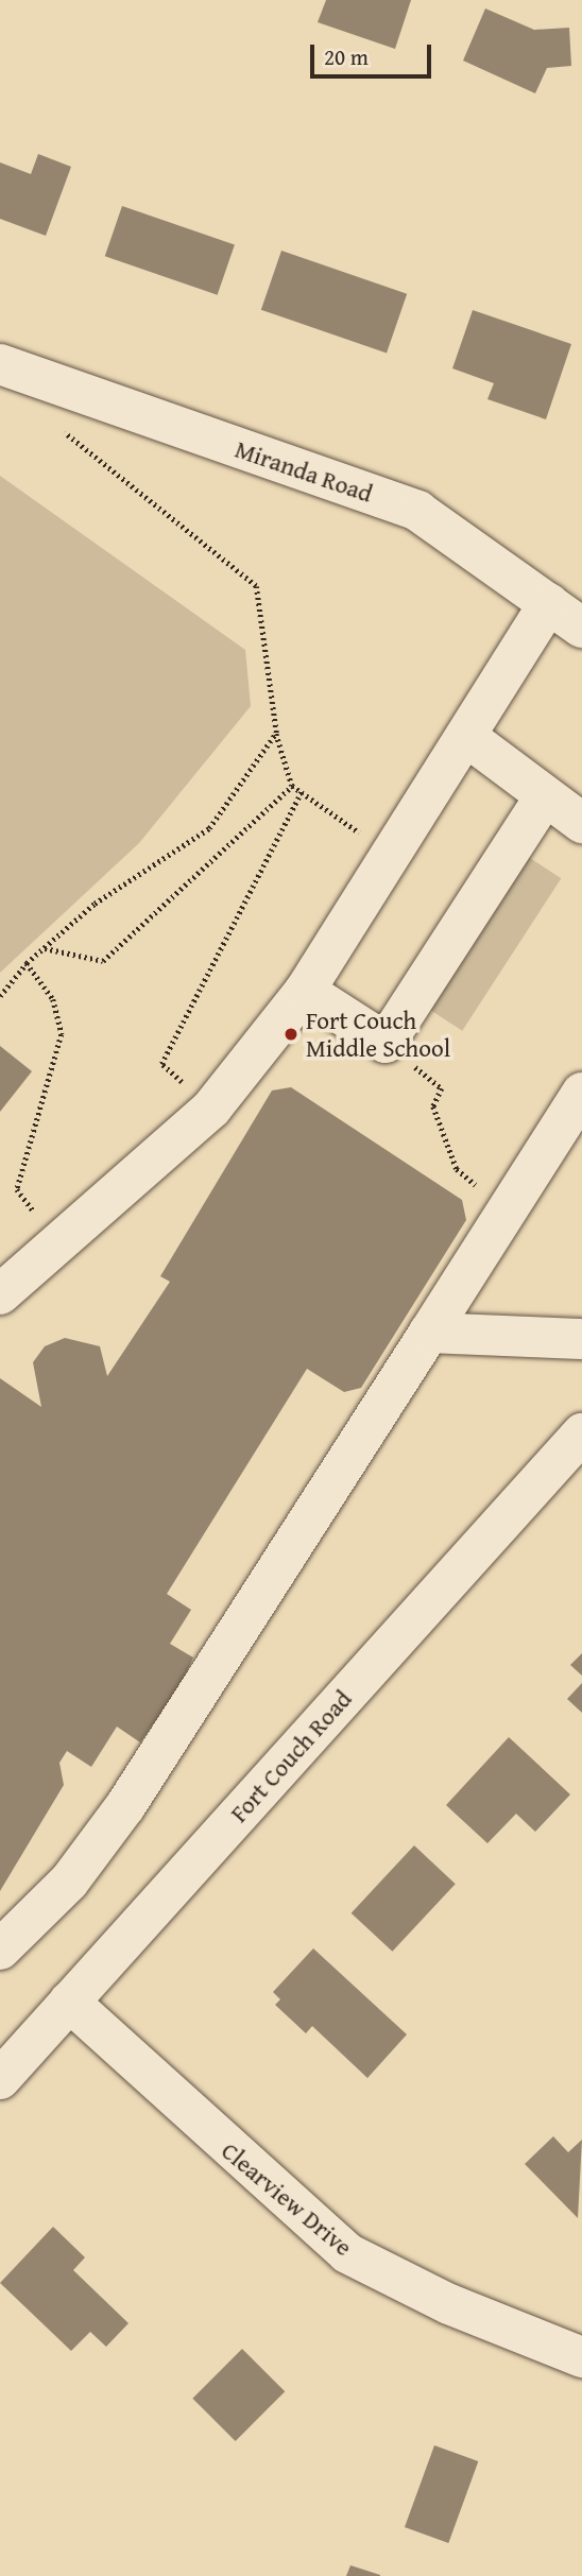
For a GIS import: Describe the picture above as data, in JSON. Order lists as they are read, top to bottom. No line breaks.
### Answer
{"streets":{"street":["Miranda Road","Fort Couch Road","Clearview Drive"]},"crossings":[["Fort Couch Road","Clearview Drive"]],"places":["Fort Couch Middle School"],"scale_bar":"20 m"}
